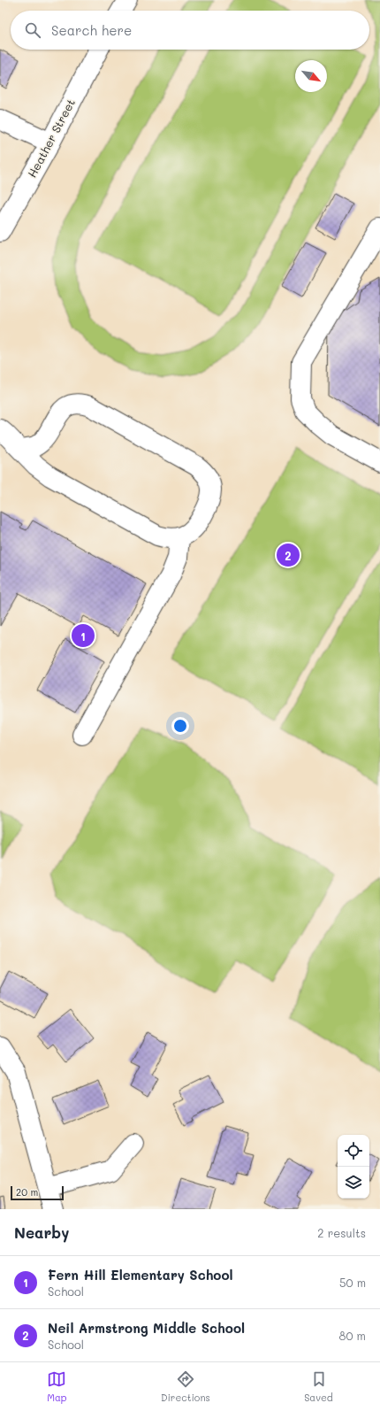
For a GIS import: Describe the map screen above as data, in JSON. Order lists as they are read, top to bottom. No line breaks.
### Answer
{"streets":{"street":["Heather Street"]},"scale_bar":"20 m","north":"bottom right","page":{"search":"Search here","pins":["2","1"],"scale":"20 m","heading":["Nearby","2 results"],"list":[{"mark":"1","name":"Fern Hill Elementary School","note":"School","value":"50 m"},{"mark":"2","name":"Neil Armstrong Middle School","note":"School","value":"80 m"}],"nav":["Map","Directions","Saved"]}}
